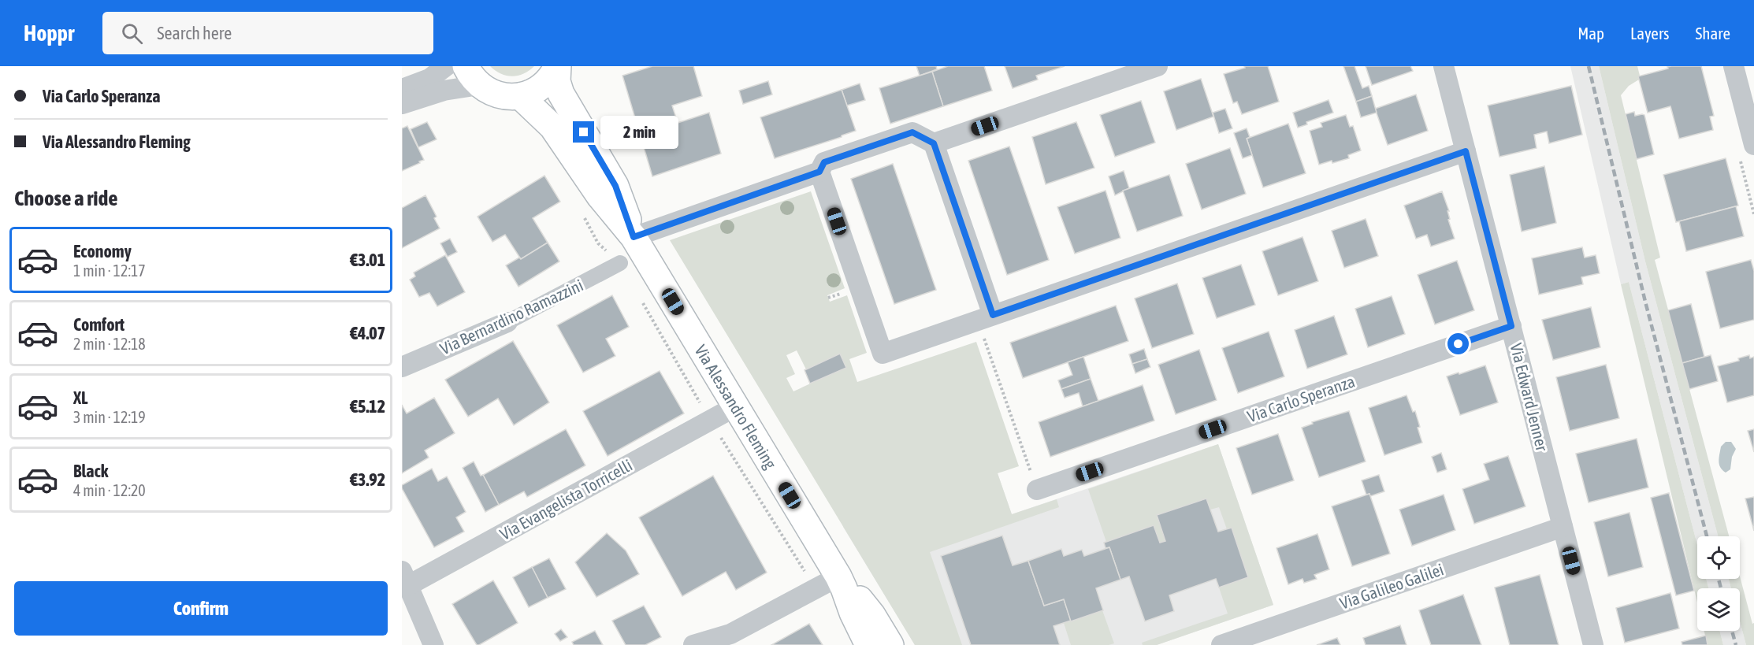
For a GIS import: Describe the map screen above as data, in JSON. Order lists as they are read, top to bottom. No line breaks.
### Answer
{"streets":{"main road":["Via Alessandro Fleming"],"street":["Via Bernardino Ramazzini","Via Edward Jenner","Via Carlo Speranza","Via Evangelista Torricelli","Via Galileo Galilei"]},"crossings":[["Via Edward Jenner","Via Carlo Speranza"],["Via Edward Jenner","Via Galileo Galilei"]],"page":{"header":"Hoppr","search":"Search here","nav":["Map","Layers","Share"],"banner":["Via Carlo Speranza","Via Alessandro Fleming"],"bubble":"2 min","heading":"Choose a ride","list":[{"name":"Economy","note":"1 min · 12:17","value":"€3.01"},{"name":"Comfort","note":"2 min · 12:18","value":"€4.07"},{"name":"XL","note":"3 min · 12:19","value":"€5.12"},{"name":"Black","note":"4 min · 12:20","value":"€3.92"}],"buttons":"Confirm"}}
